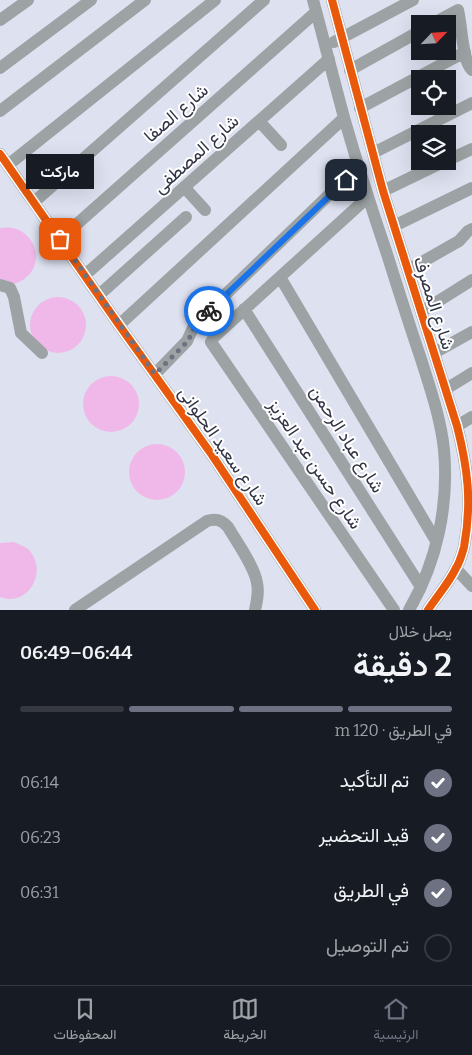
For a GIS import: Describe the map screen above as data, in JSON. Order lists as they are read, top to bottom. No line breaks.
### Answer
{"streets":{"street":["شارع الصفا","شارع المصطفى","شارع المصرف","شارع عباد الرحمن","شارع سعيد الحلوانى","شارع حسن عبد العزيز"]},"crossings":[["شارع الصفا","شارع المصرف"],["شارع الصفا","شارع سعيد الحلوانى"],["شارع المصطفى","شارع المصرف"],["شارع المصطفى","شارع سعيد الحلوانى"],["شارع المصرف","شارع عباد الرحمن"],["شارع عباد الرحمن","شارع حسن عبد العزيز"]],"places":["ماركت"],"north":"top right","page":{"bubble":"ماركت","heading":["2 دقيقة","يصل خلال","06:44–06:49"],"bar":"في الطريق · 120 m","list":[["تم التأكيد","06:14"],["قيد التحضير","06:23"],["في الطريق","06:31"],"تم التوصيل"],"tabs":["الرئيسية","الخريطة","المحفوظات"]}}
